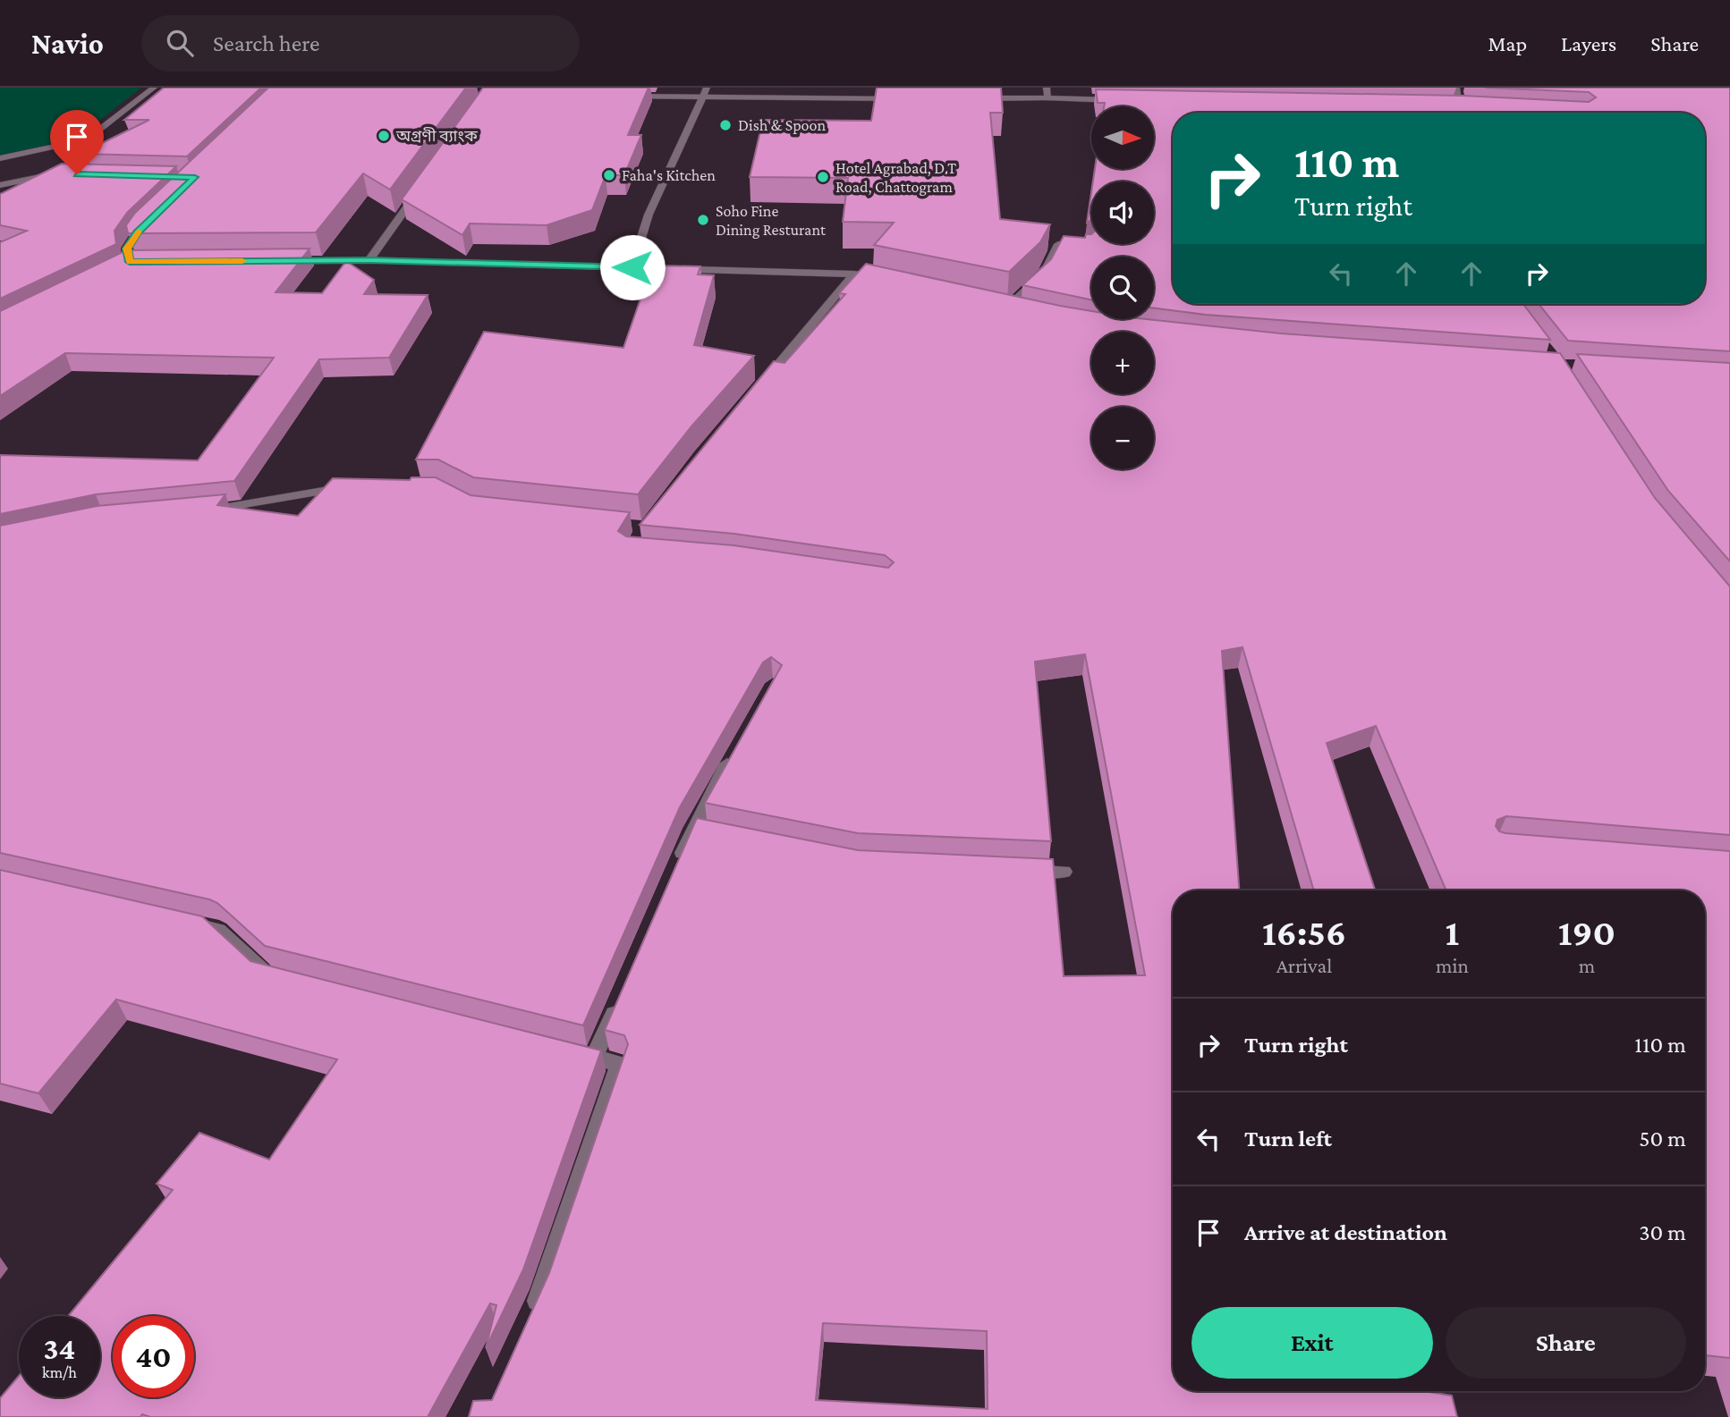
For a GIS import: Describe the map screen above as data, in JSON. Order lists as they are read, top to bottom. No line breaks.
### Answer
{"places":["Dish & Spoon","অগ্রণী ব্যাংক","Faha's Kitchen","Hotel Agrabad, D.T Road, Chattogram","Soho Fine Dining Resturant"],"north":"right","page":{"header":"Navio","search":"Search here","nav":["Map","Layers","Share"],"map_buttons":["+","−"],"turn":["110 m","Turn right"],"eta":["16:56","Arrival","1","min","190","m"],"list":[{"name":"Turn right","value":"110 m"},{"name":"Turn left","value":"50 m"},{"name":"Arrive at destination","value":"30 m"}],"buttons":["Exit","Share"],"speed":"34 km/h","limit":"40"}}
